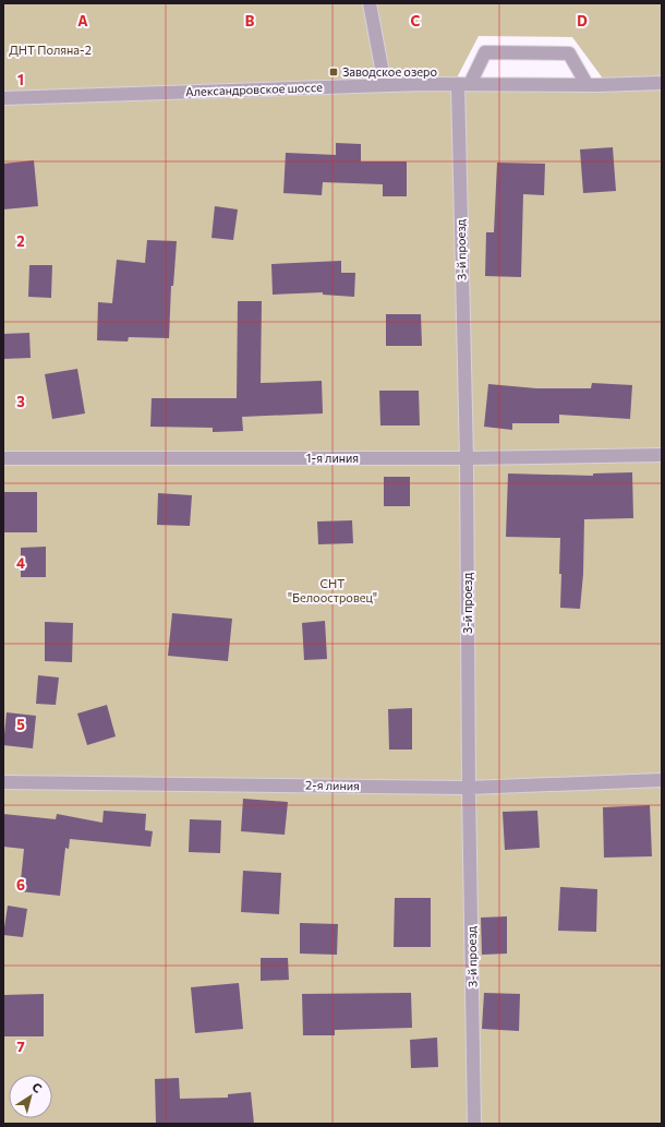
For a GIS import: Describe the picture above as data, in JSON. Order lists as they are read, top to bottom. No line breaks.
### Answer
{"streets":{"street":["Александровское шоссе","3-й проезд","1-я линия","2-я линия"]},"crossings":[["Александровское шоссе","3-й проезд"],["3-й проезд","1-я линия"],["3-й проезд","2-я линия"]],"parks":["ДНТ Поляна-2","СНТ \"Белоостровец\""],"places":{"transit":["Заводское озеро"]},"north":"top right","grid":{"columns":["A","B","C","D"],"rows":["1","2","3","4","5","6","7"]}}
